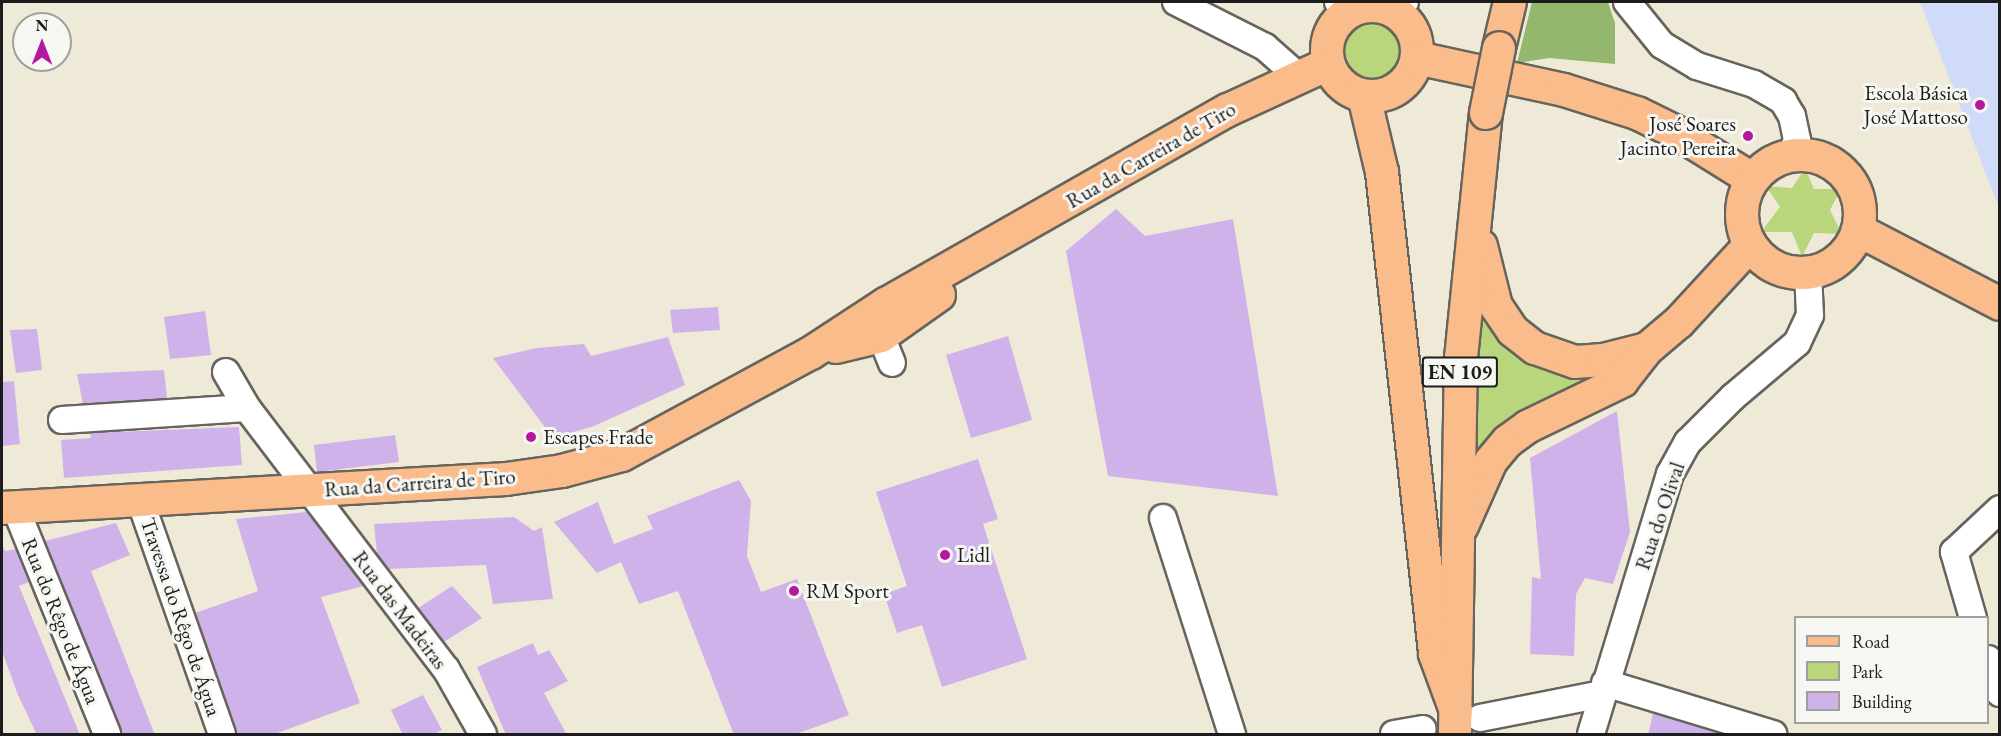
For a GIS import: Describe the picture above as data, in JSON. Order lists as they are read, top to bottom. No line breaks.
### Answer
{"streets":{"main road":["Rua da Carreira de Tiro","EN 109"],"street":["Rua do Olival","Rua das Madeiras","Travessa do Rêgo de Água","Rua do Rêgo de Água"]},"crossings":[["Rua da Carreira de Tiro","Rua das Madeiras"],["Rua da Carreira de Tiro","Travessa do Rêgo de Água"],["Rua da Carreira de Tiro","Rua do Rêgo de Água"]],"places":["Escola Básica José Mattoso","José Soares Jacinto Pereira","Escapes Frade","Lidl","RM Sport"],"legend":["Road","Park","Building"],"north":"top"}
